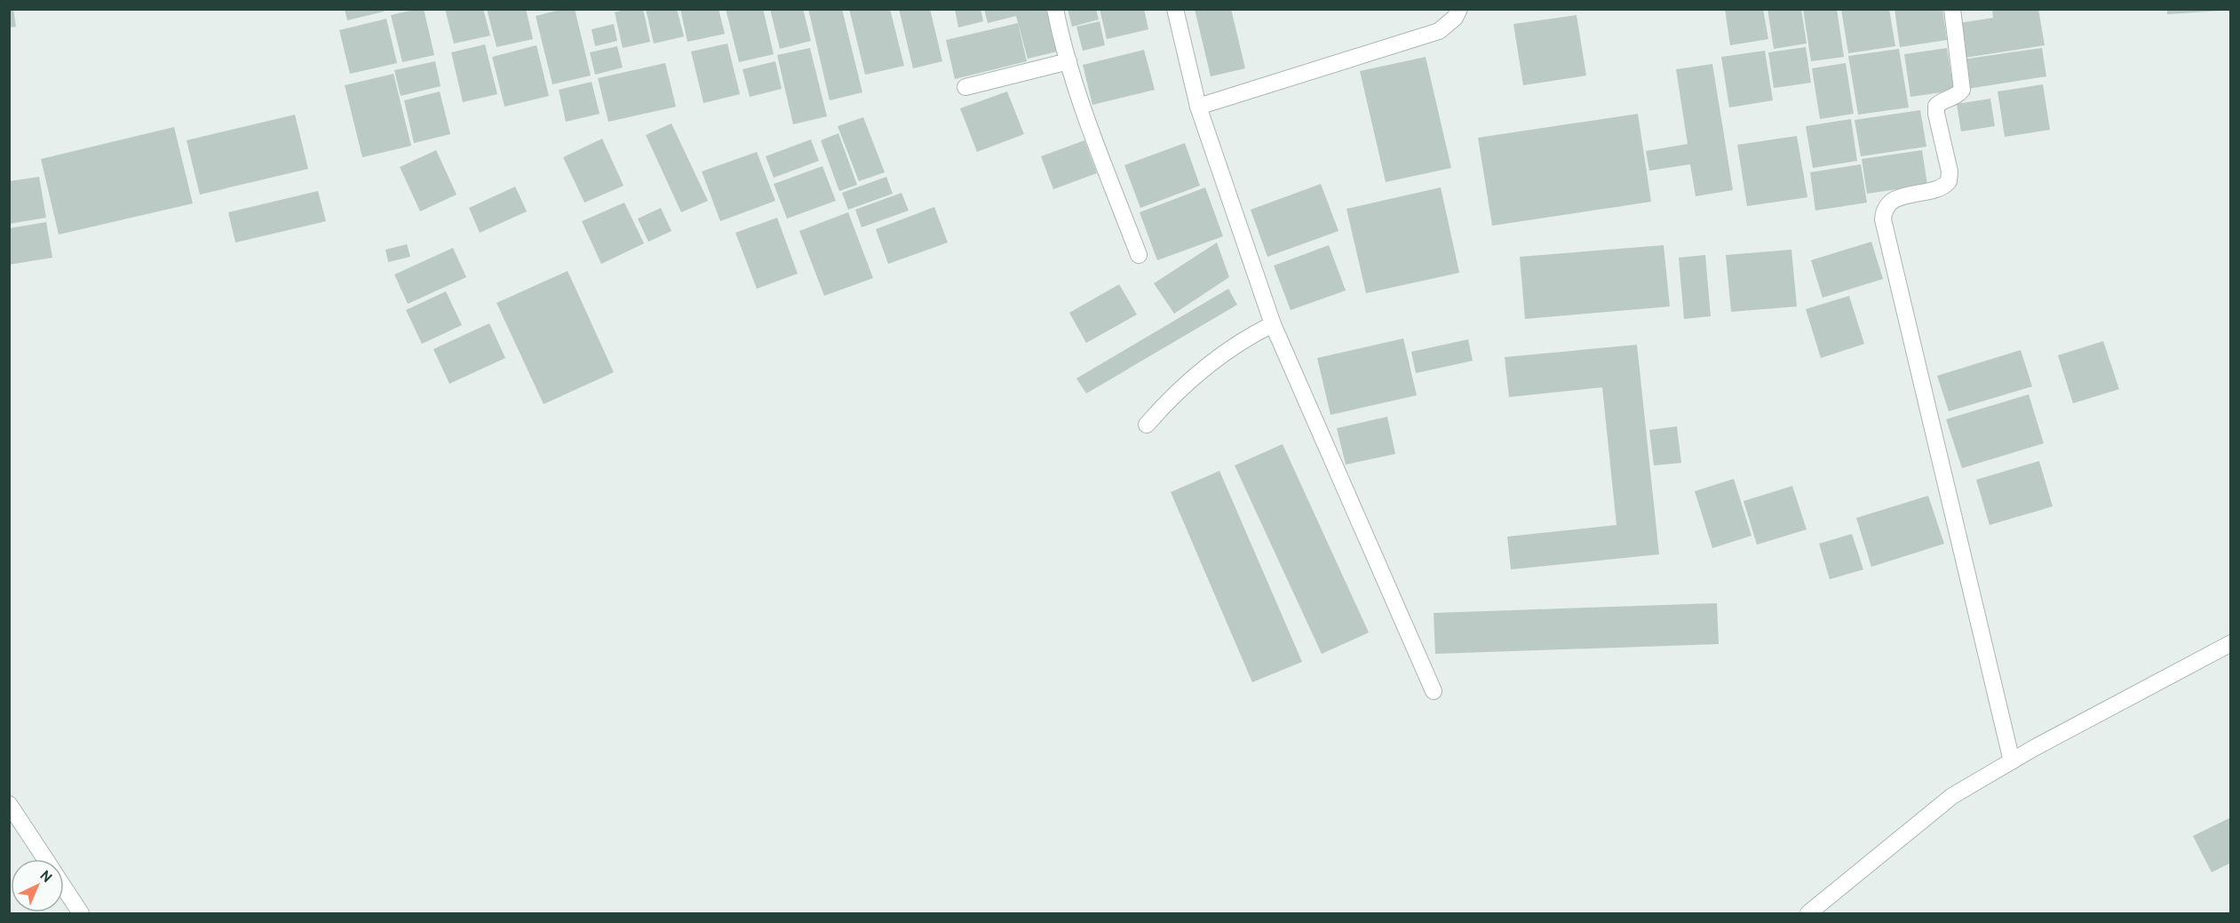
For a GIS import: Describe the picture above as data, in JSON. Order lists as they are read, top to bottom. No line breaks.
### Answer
{"north":"top right"}
